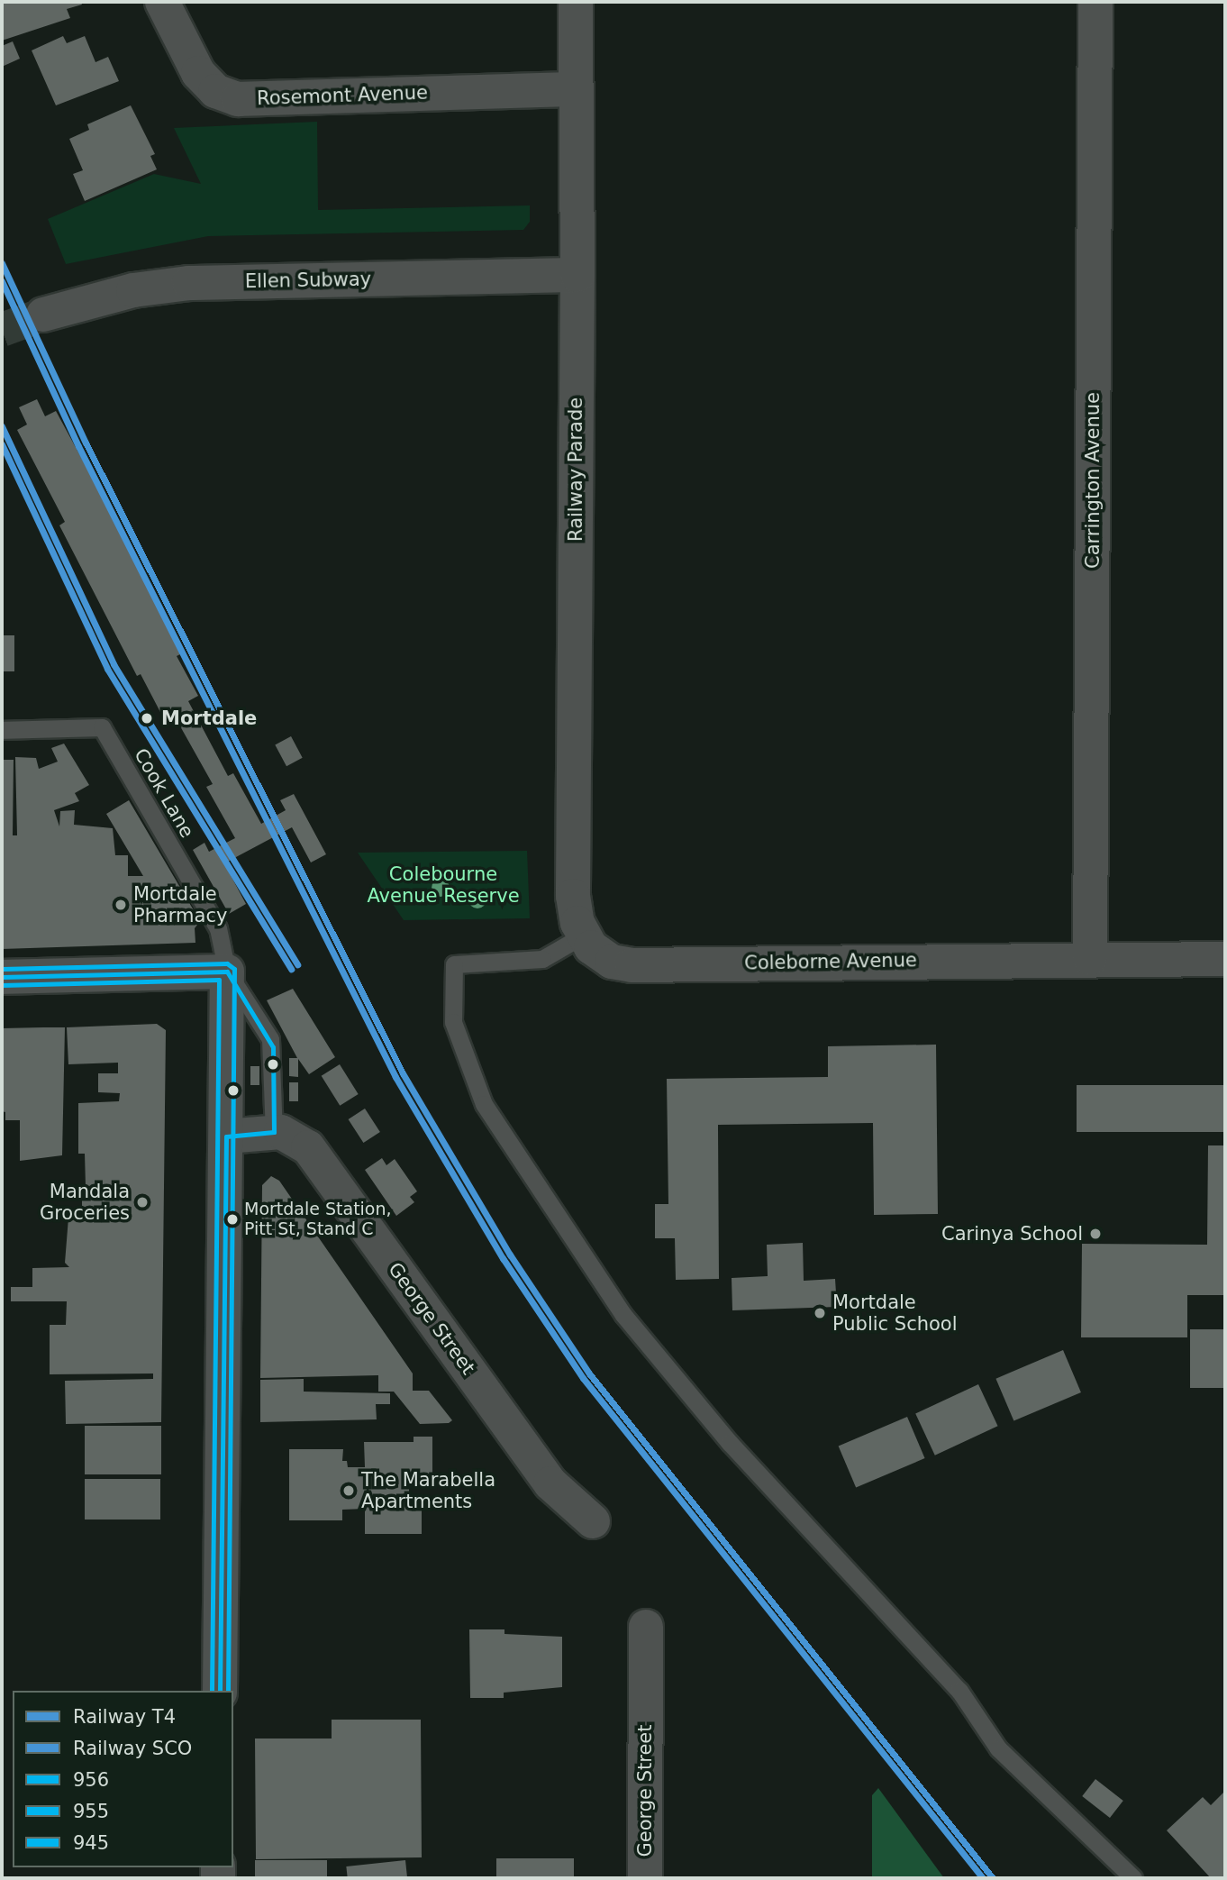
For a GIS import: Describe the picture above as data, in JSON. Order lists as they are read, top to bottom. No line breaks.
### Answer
{"streets":{"street":["Rosemont Avenue","Ellen Subway","Railway Parade","Carrington Avenue","Coleborne Avenue","George Street"],"lane":["Cook Lane"]},"crossings":[["Rosemont Avenue","Railway Parade"],["Ellen Subway","Railway Parade"],["Railway Parade","Coleborne Avenue"],["Carrington Avenue","Coleborne Avenue"]],"parks":["Colebourne Avenue Reserve"],"places":["Mortdale","Mortdale Pharmacy","Mandala Groceries","Mortdale Station, Pitt St, Stand C","Carinya School","Mortdale Public School","The Marabella Apartments"],"lines":["rail line T4","rail line SCO","transit line 945","transit line 956","transit line 955"],"legend":["Railway T4","Railway SCO","956","955","945"]}
